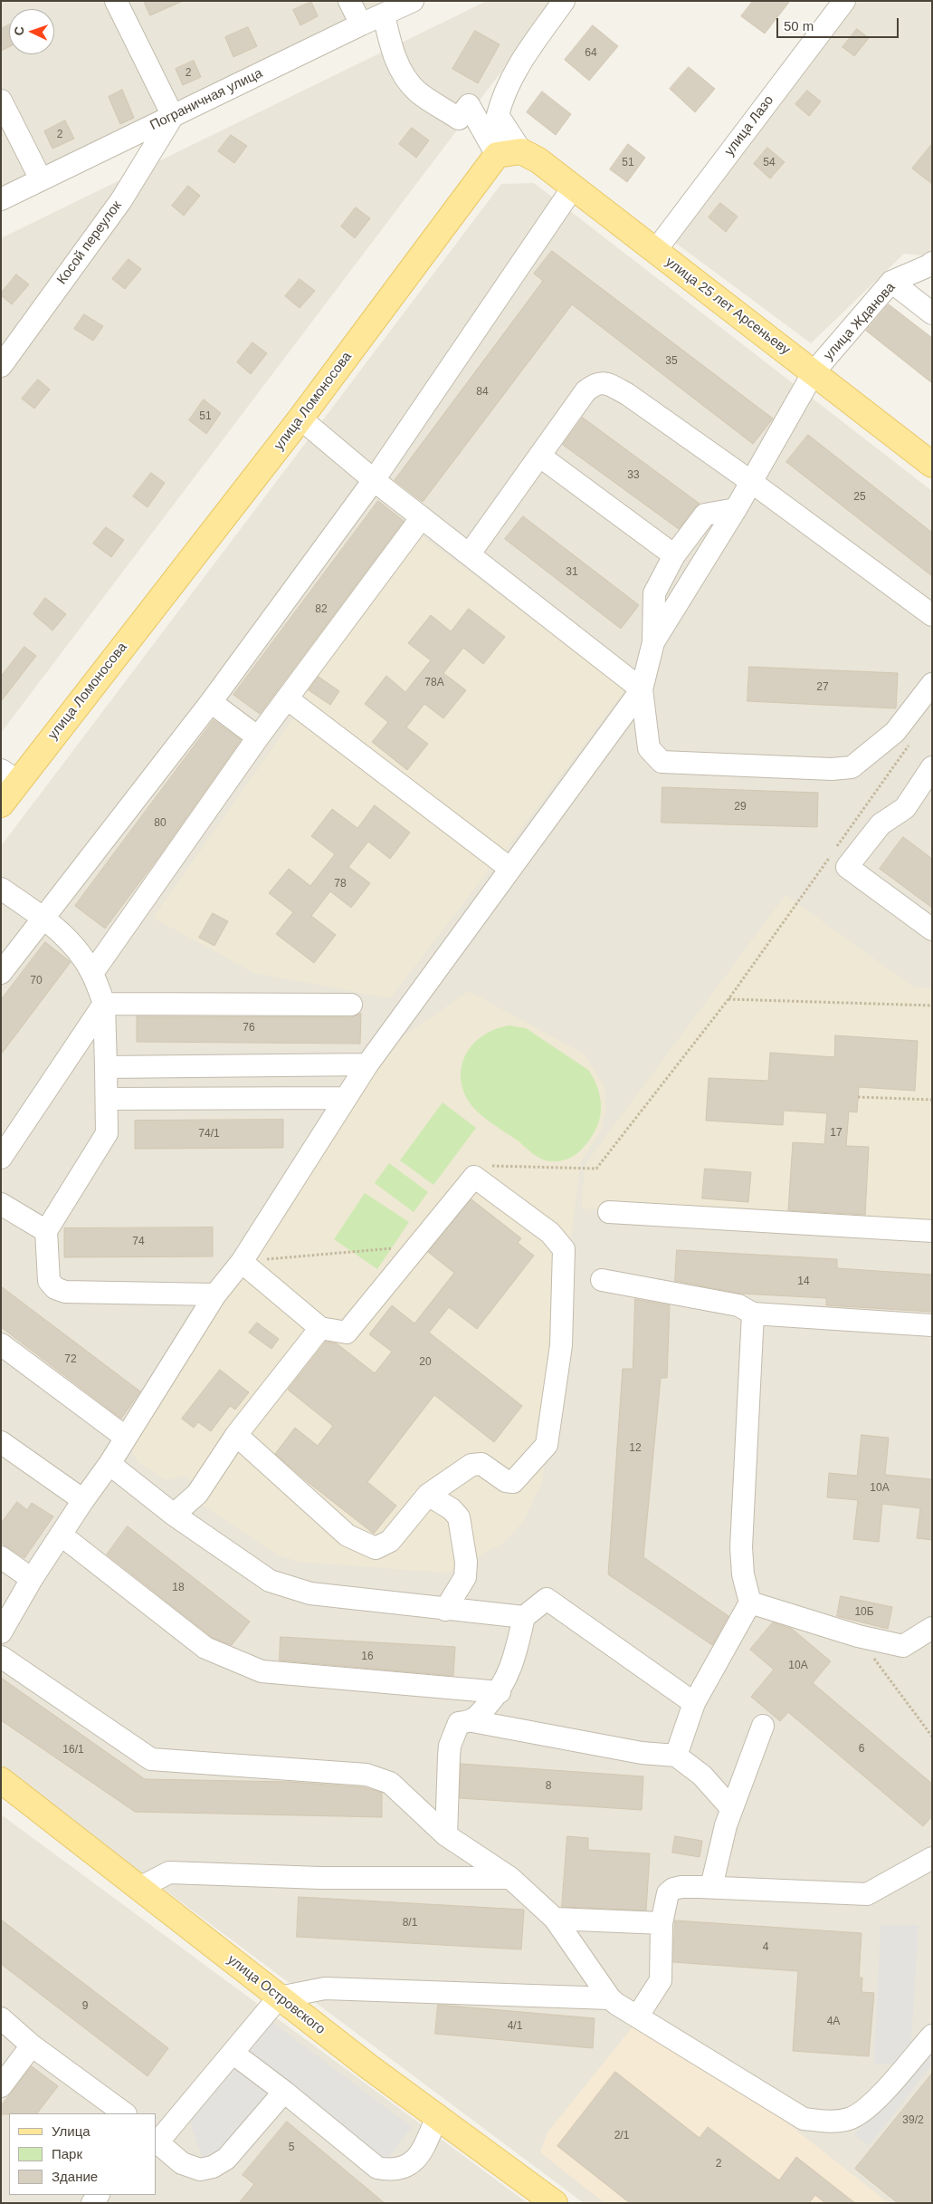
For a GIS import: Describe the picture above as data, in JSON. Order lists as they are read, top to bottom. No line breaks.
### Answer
{"streets":{"main road":["улица 25 лет Арсеньеву","улица Ломоносова","улица Островского"],"street":["Пограничная улица","улица Лазо","Косой переулок","улица Жданова"]},"crossings":[["Пограничная улица","Косой переулок"],["улица Лазо","улица 25 лет Арсеньеву"],["улица 25 лет Арсеньеву","улица Жданова"]],"house_numbers":["64","2","2","51","54","35","84","51","33","25","31","82","78А","27","29","80","78","70","76","17","74/1","74","14","72","20","12","10А","18","10Б","16","10А","6","16/1","8","8/1","4","9","4А","4/1","39/2","2/1","5","2"],"legend":["Улица","Парк","Здание"],"scale_bar":"50 m","north":"left"}
